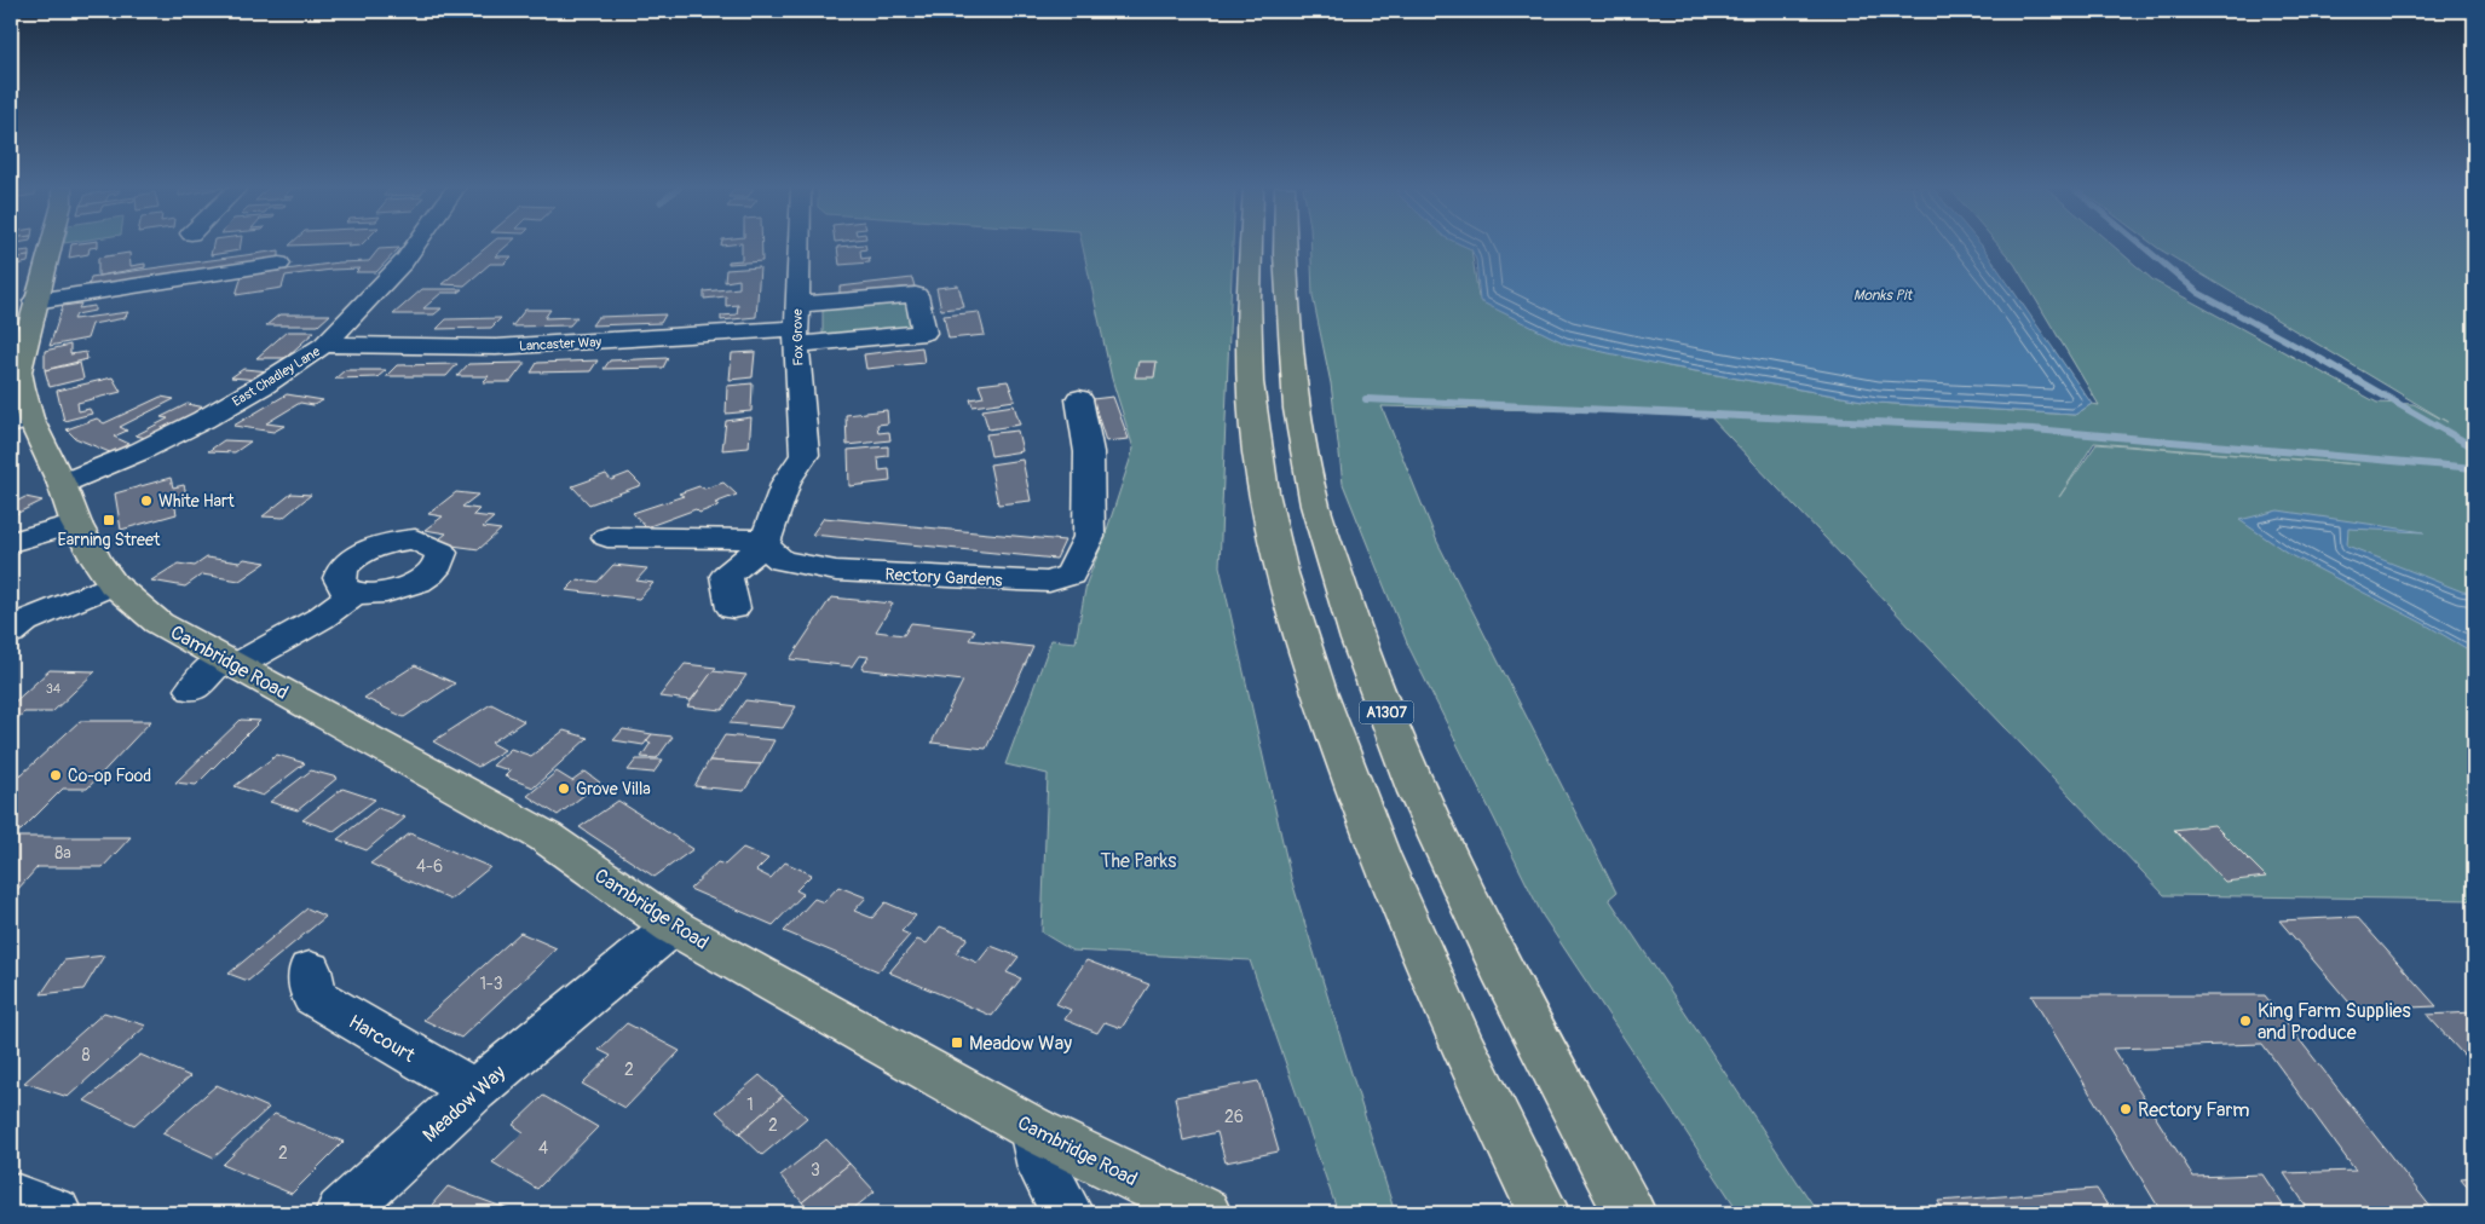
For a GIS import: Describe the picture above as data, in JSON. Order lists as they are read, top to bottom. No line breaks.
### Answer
{"streets":{"main road":["Cambridge Road","A1307"],"street":["Fox Grove","Lancaster Way","East Chadley Lane","Rectory Gardens","Harcourt","Meadow Way"]},"crossings":[["Fox Grove","Lancaster Way"],["Fox Grove","Rectory Gardens"],["Lancaster Way","East Chadley Lane"],["Cambridge Road","Meadow Way"],["Harcourt","Meadow Way"]],"water":["Monks Pit"],"parks":["The Parks"],"places":{"other":["White Hart","Co-op Food","Grove Villa","King Farm Supplies and Produce","Rectory Farm"],"transit":["Earning Street","Meadow Way"]},"house_numbers":["34","8a","4-6","1-3","8","2","1","26","2","4","2","3"]}
